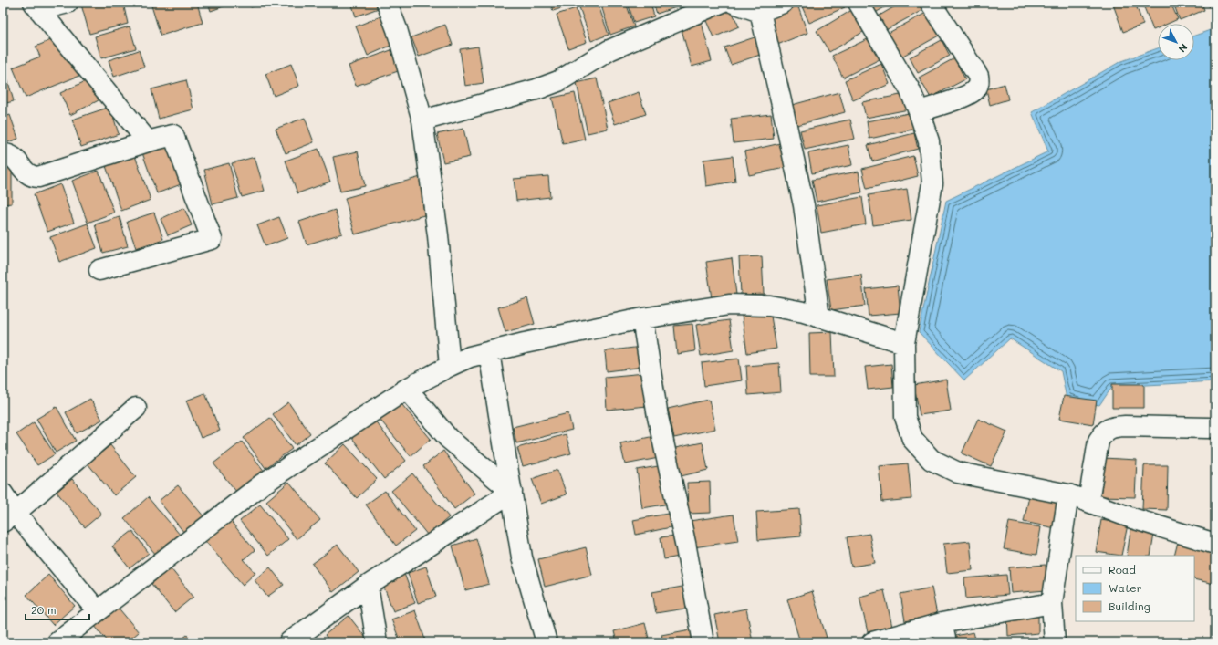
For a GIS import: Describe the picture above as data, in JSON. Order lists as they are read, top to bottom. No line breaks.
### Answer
{"legend":["Road","Water","Building"],"scale_bar":"20 m","north":"bottom right"}
